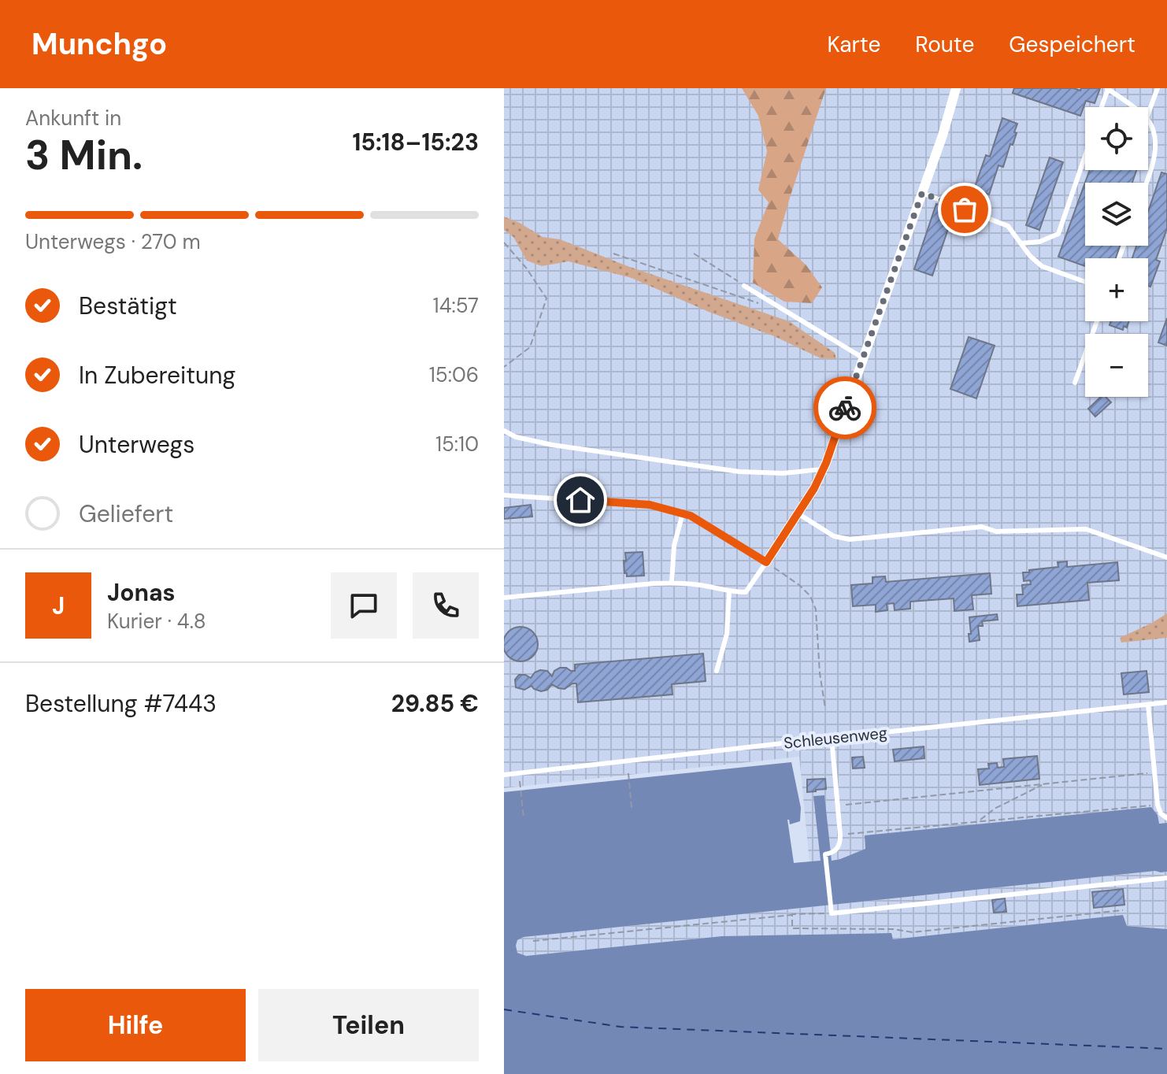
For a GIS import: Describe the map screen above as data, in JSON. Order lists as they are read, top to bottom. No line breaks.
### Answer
{"streets":{"lane":["Schleusenweg"]},"page":{"header":"Munchgo","nav":["Karte","Route","Gespeichert"],"heading":["3 Min.","Ankunft in","15:18–15:23"],"panel":["Jonas","Kurier · 4.8","Bestellung #7443","29.85 €"],"map_buttons":["+","−"],"bar":"Unterwegs · 270 m","list":[["Bestätigt","14:57"],["In Zubereitung","15:06"],["Unterwegs","15:10"],"Geliefert"],"round":"J","buttons":["Hilfe","Teilen"]}}
